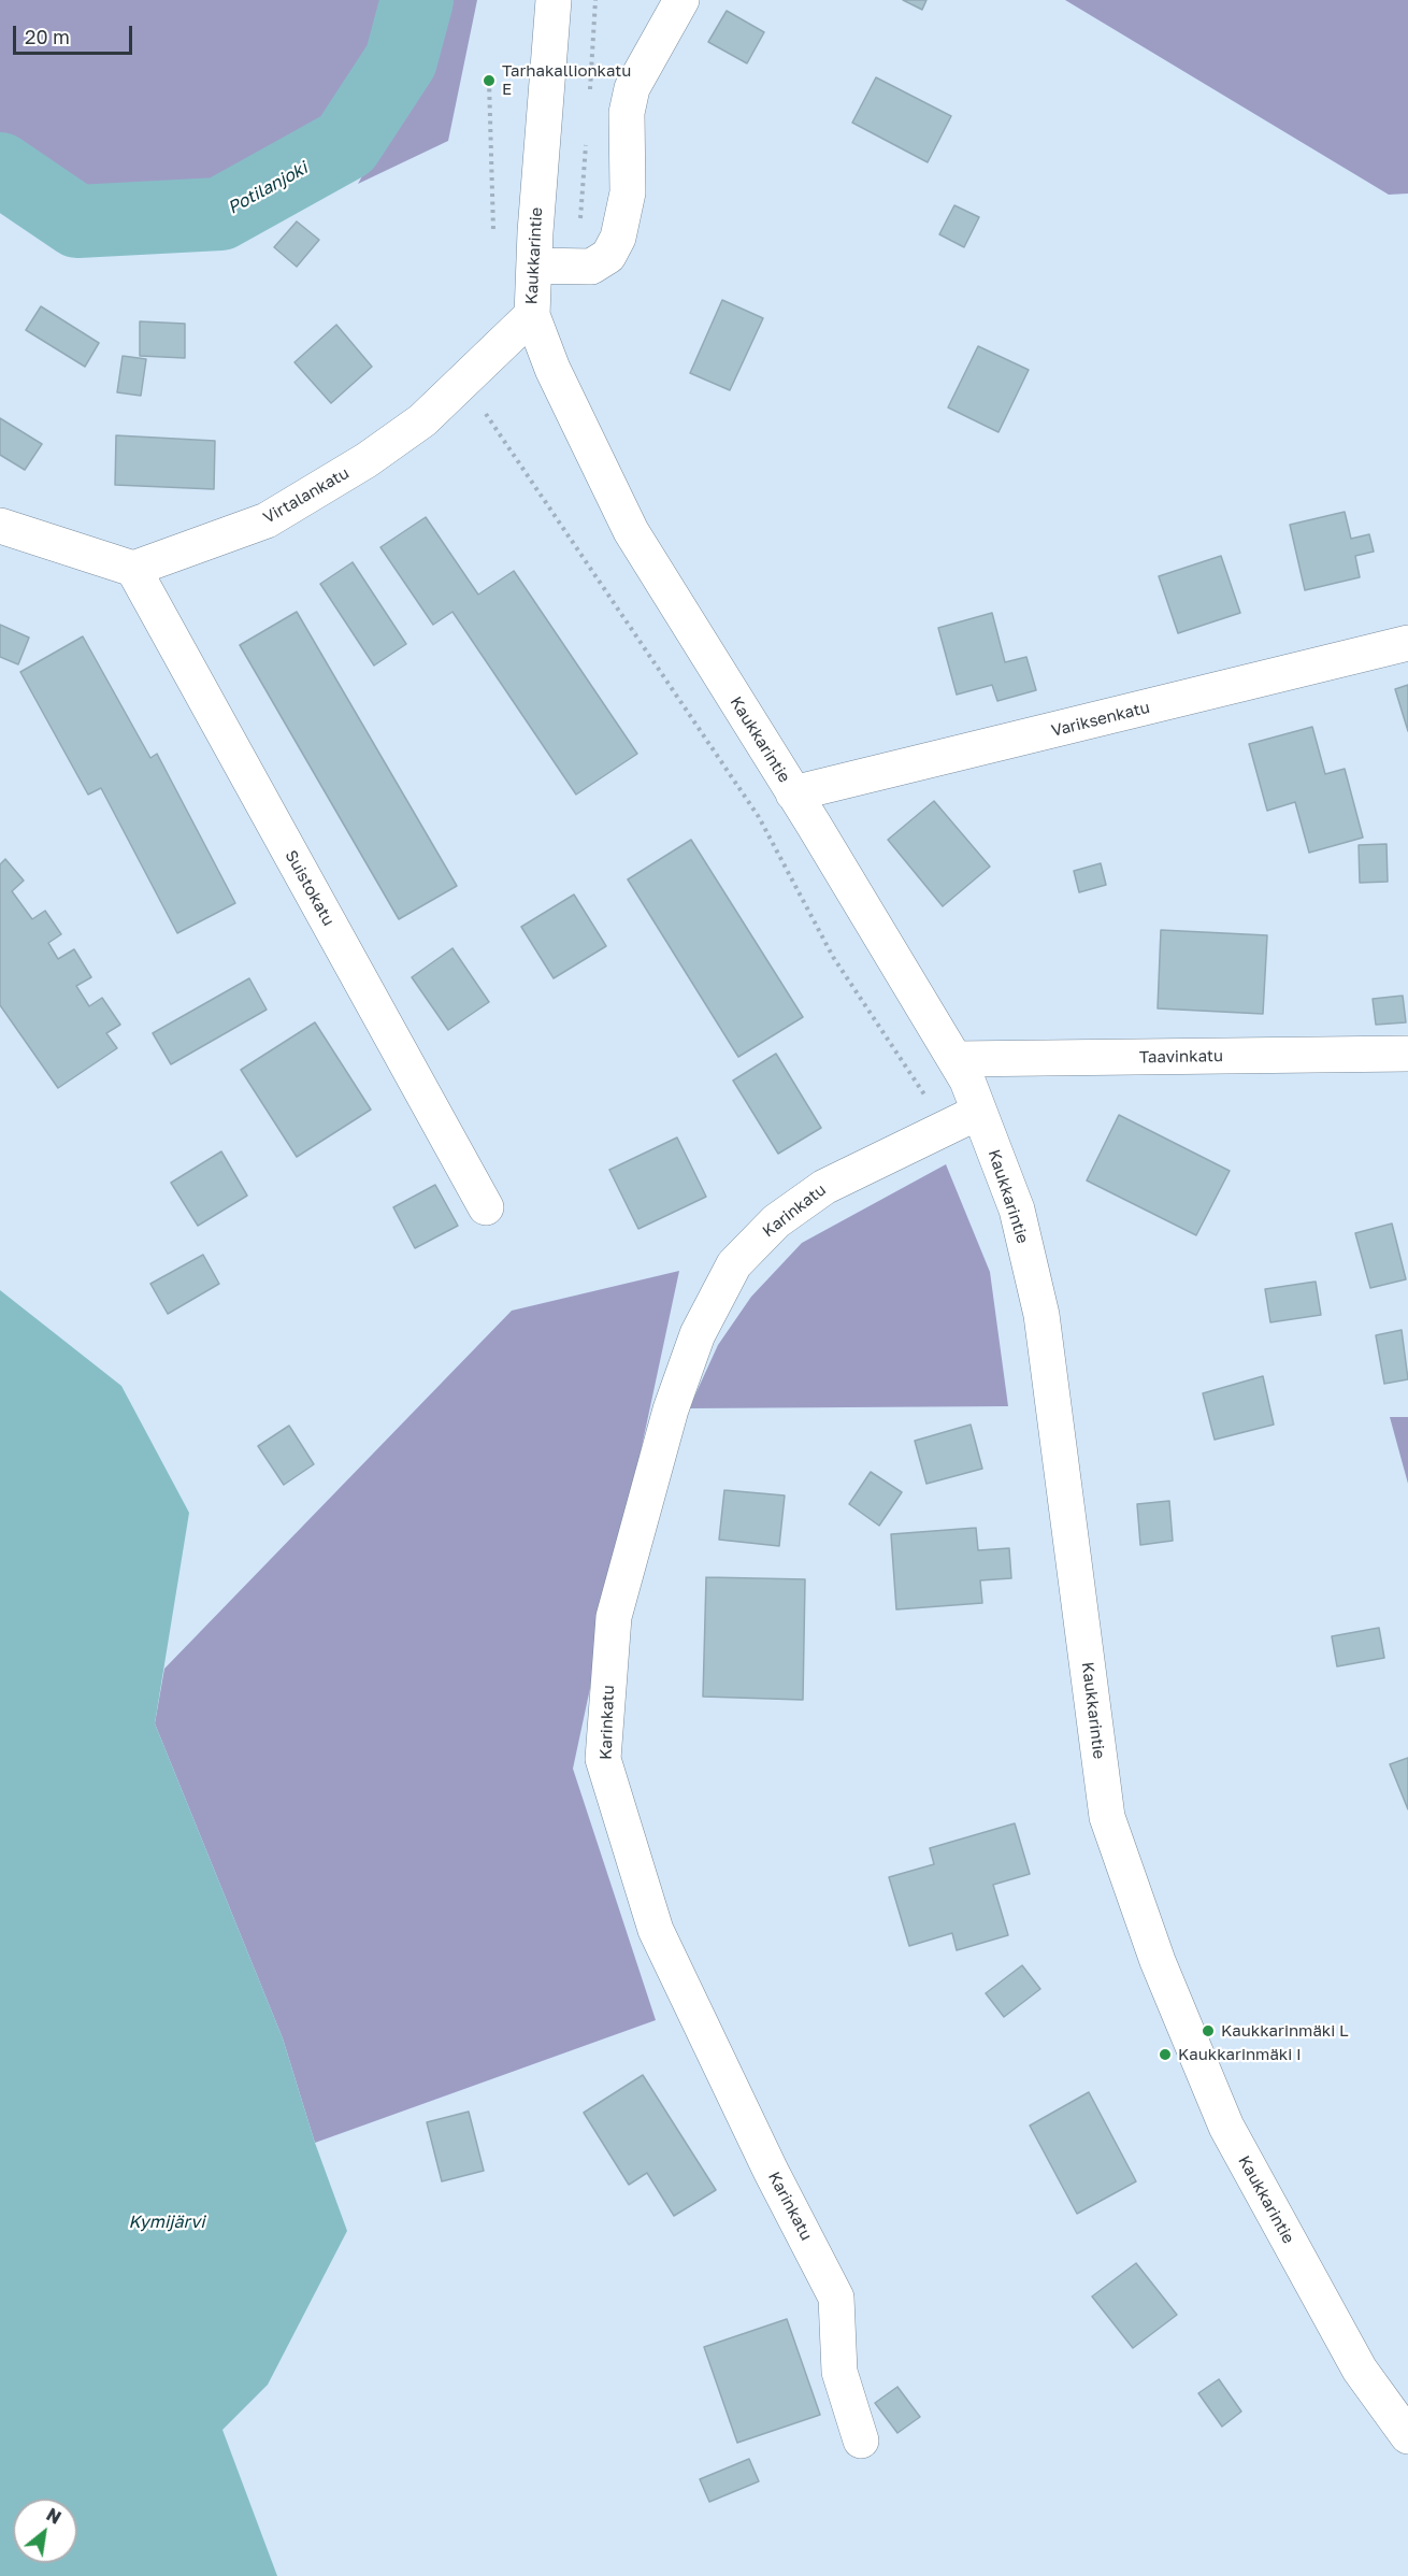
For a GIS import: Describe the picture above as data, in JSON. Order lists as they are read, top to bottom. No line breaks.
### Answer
{"streets":{"street":["Kaukkarintie","Virtalankatu","Variksenkatu","Suistokatu","Taavinkatu","Karinkatu"]},"crossings":[["Kaukkarintie","Virtalankatu"],["Kaukkarintie","Variksenkatu"],["Kaukkarintie","Taavinkatu"],["Kaukkarintie","Karinkatu"],["Virtalankatu","Suistokatu"]],"water":["Potilanjoki","Kymijärvi"],"places":["Tarhakallionkatu E","Kaukkarinmäki L","Kaukkarinmäki I"],"scale_bar":"20 m","north":"top right"}
